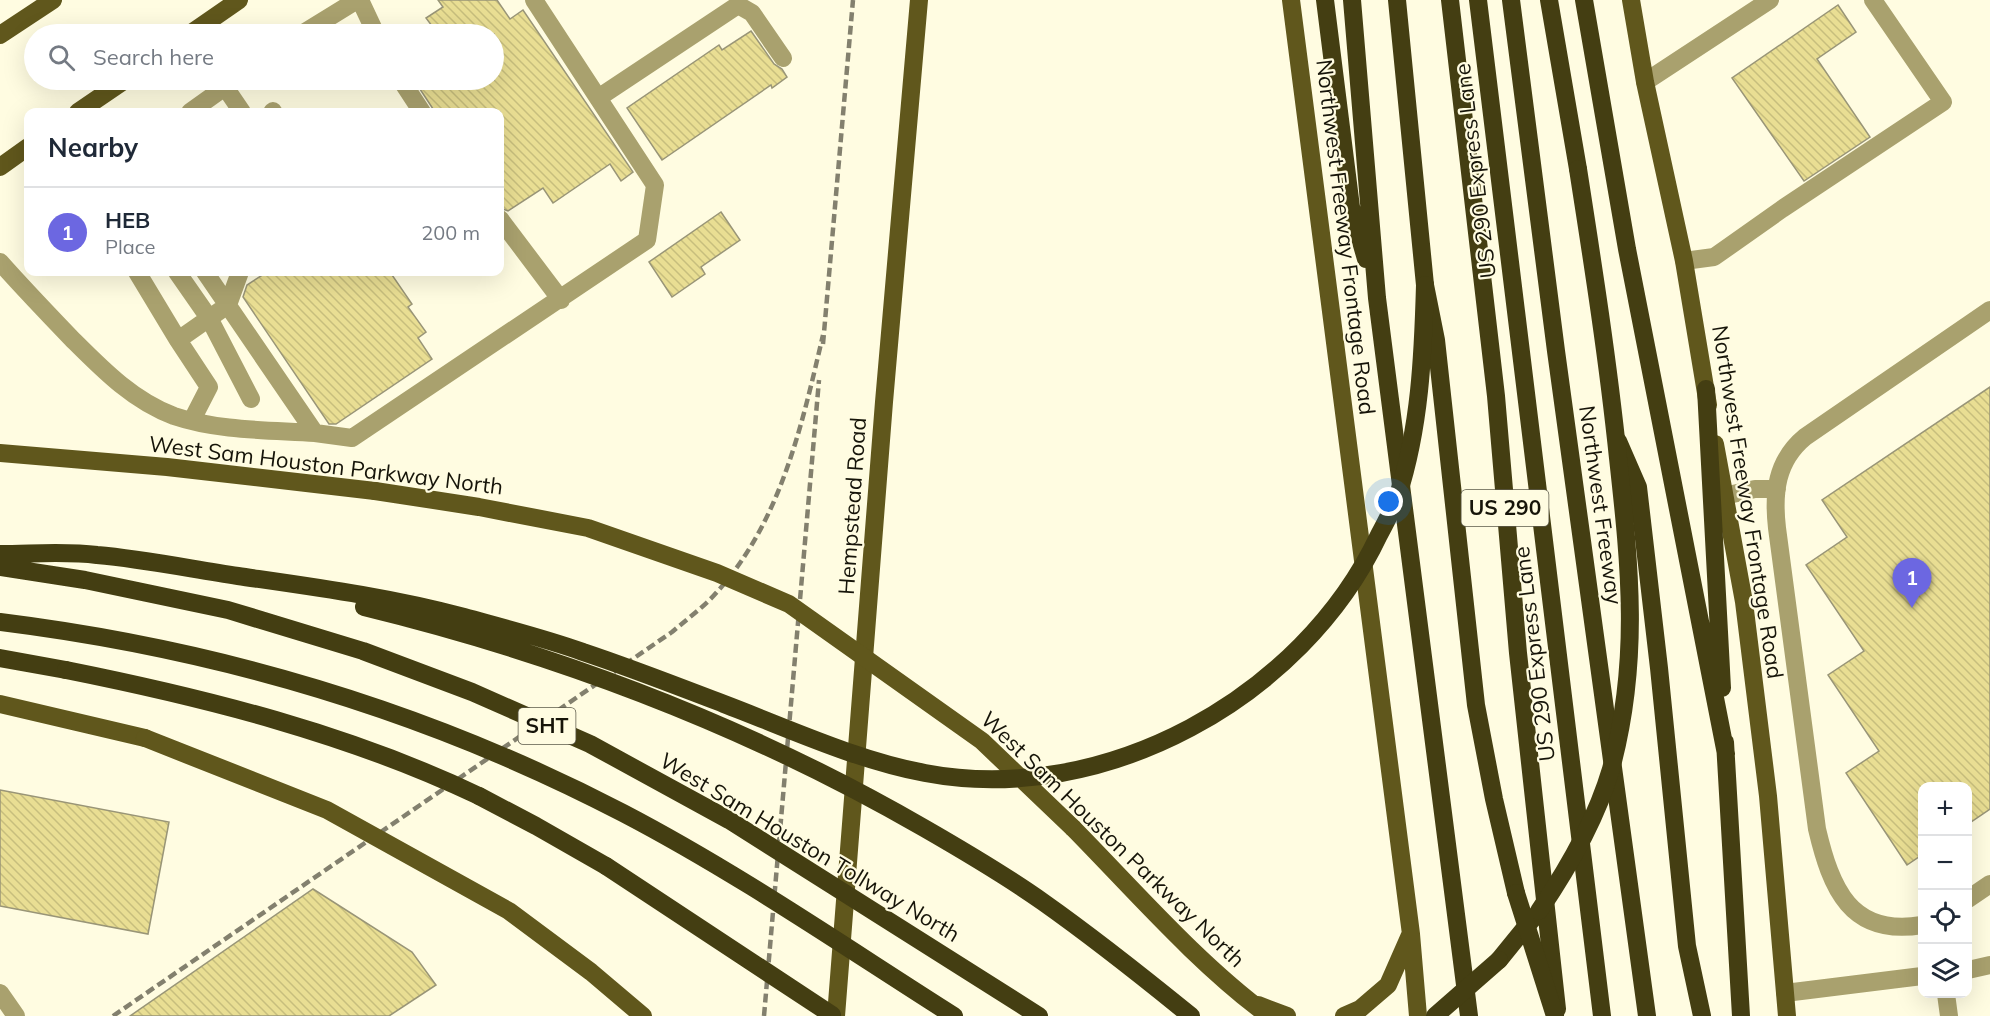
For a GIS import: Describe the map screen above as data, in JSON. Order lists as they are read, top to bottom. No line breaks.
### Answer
{"streets":{"highway":["US 290 Express Lane","Northwest Freeway","US 290","SHT","West Sam Houston Tollway North"],"main road":["Northwest Freeway Frontage Road","West Sam Houston Parkway North","Hempstead Road"]},"page":{"search":"Search here","heading":"Nearby","list":[{"mark":"1","name":"HEB","note":"Place","value":"200 m"}],"pins":"1","map_buttons":["+","−"]}}
